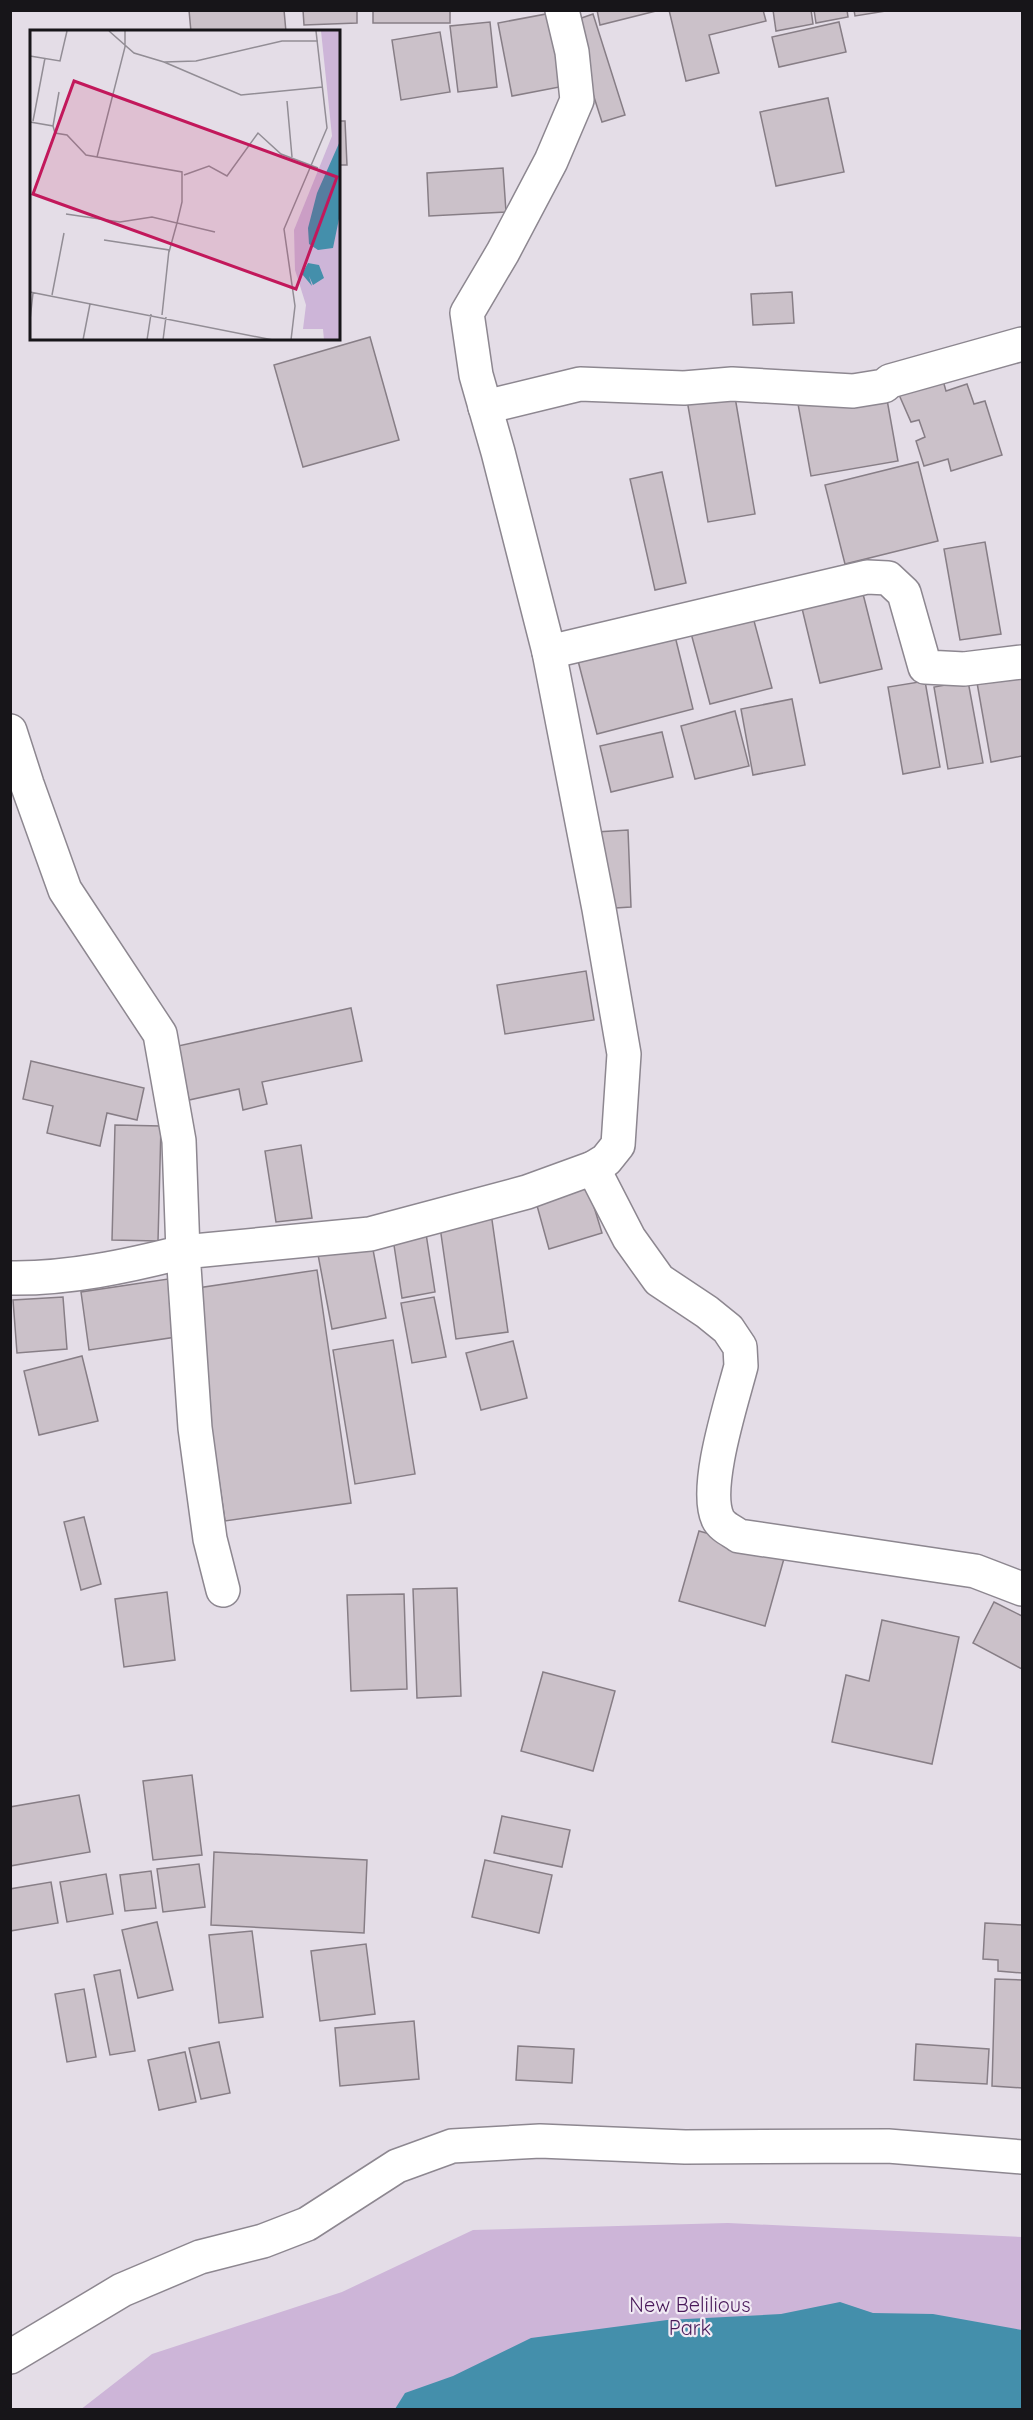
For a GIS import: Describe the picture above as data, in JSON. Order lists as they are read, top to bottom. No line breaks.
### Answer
{"parks":["New Belilious Park"]}
